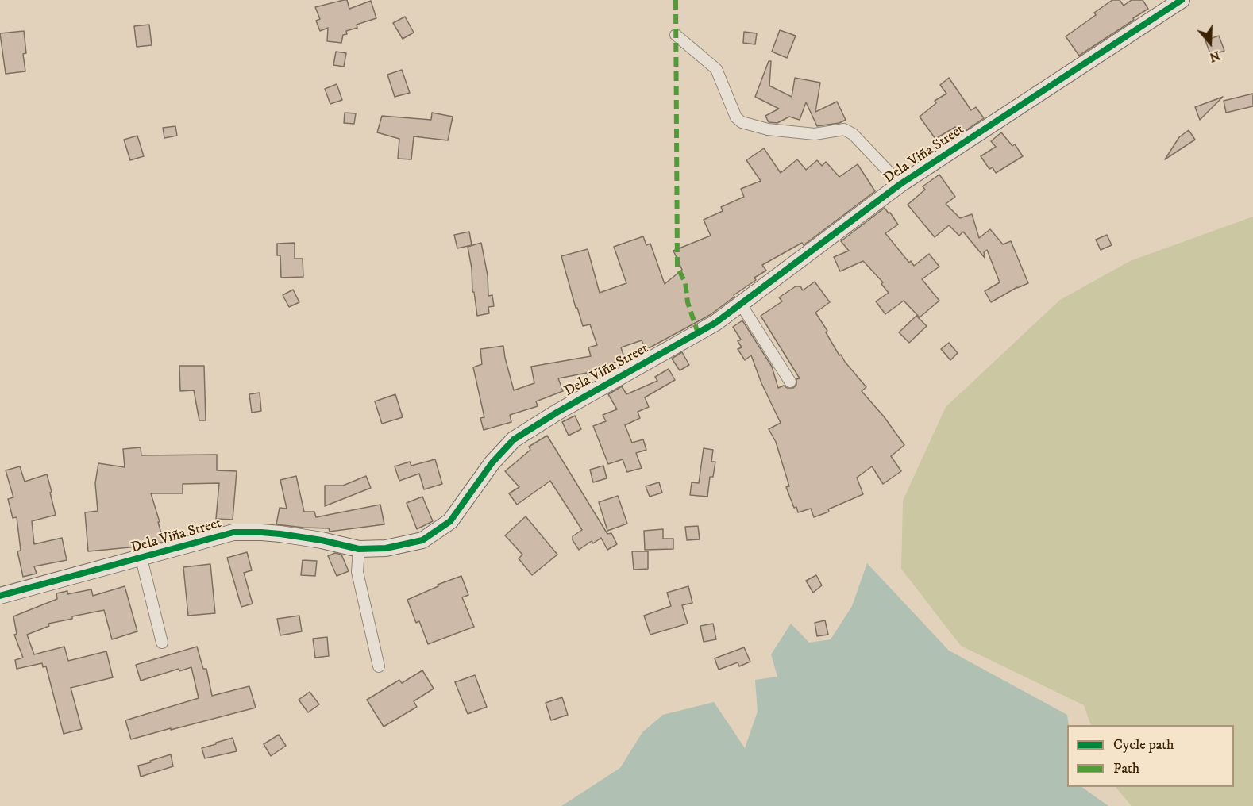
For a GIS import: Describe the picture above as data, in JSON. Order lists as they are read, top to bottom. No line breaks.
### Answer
{"streets":{"street":["Dela Viña Street"]},"legend":["Cycle path","Path"],"north":"bottom"}
